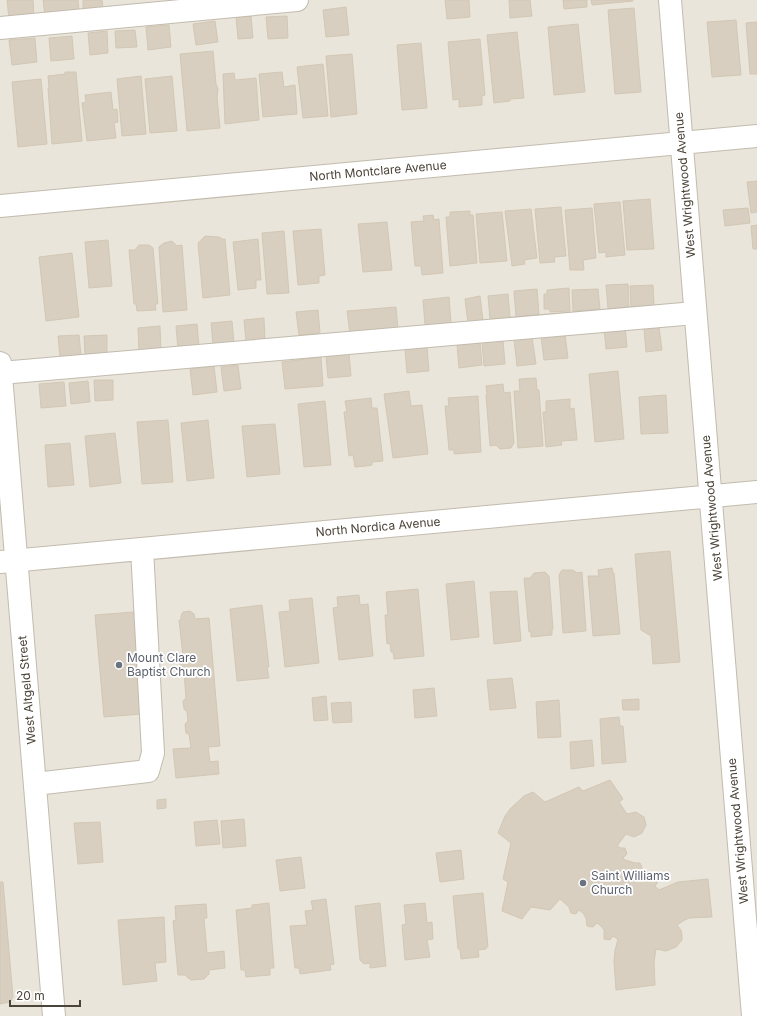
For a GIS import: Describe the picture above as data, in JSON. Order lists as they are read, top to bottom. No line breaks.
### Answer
{"streets":{"street":["North Montclare Avenue","West Wrightwood Avenue","North Nordica Avenue","West Altgeld Street"]},"crossings":[["North Montclare Avenue","West Wrightwood Avenue"],["West Wrightwood Avenue","North Nordica Avenue"],["North Nordica Avenue","West Altgeld Street"]],"places":["Mount Clare Baptist Church","Saint Williams Church"],"scale_bar":"20 m"}
